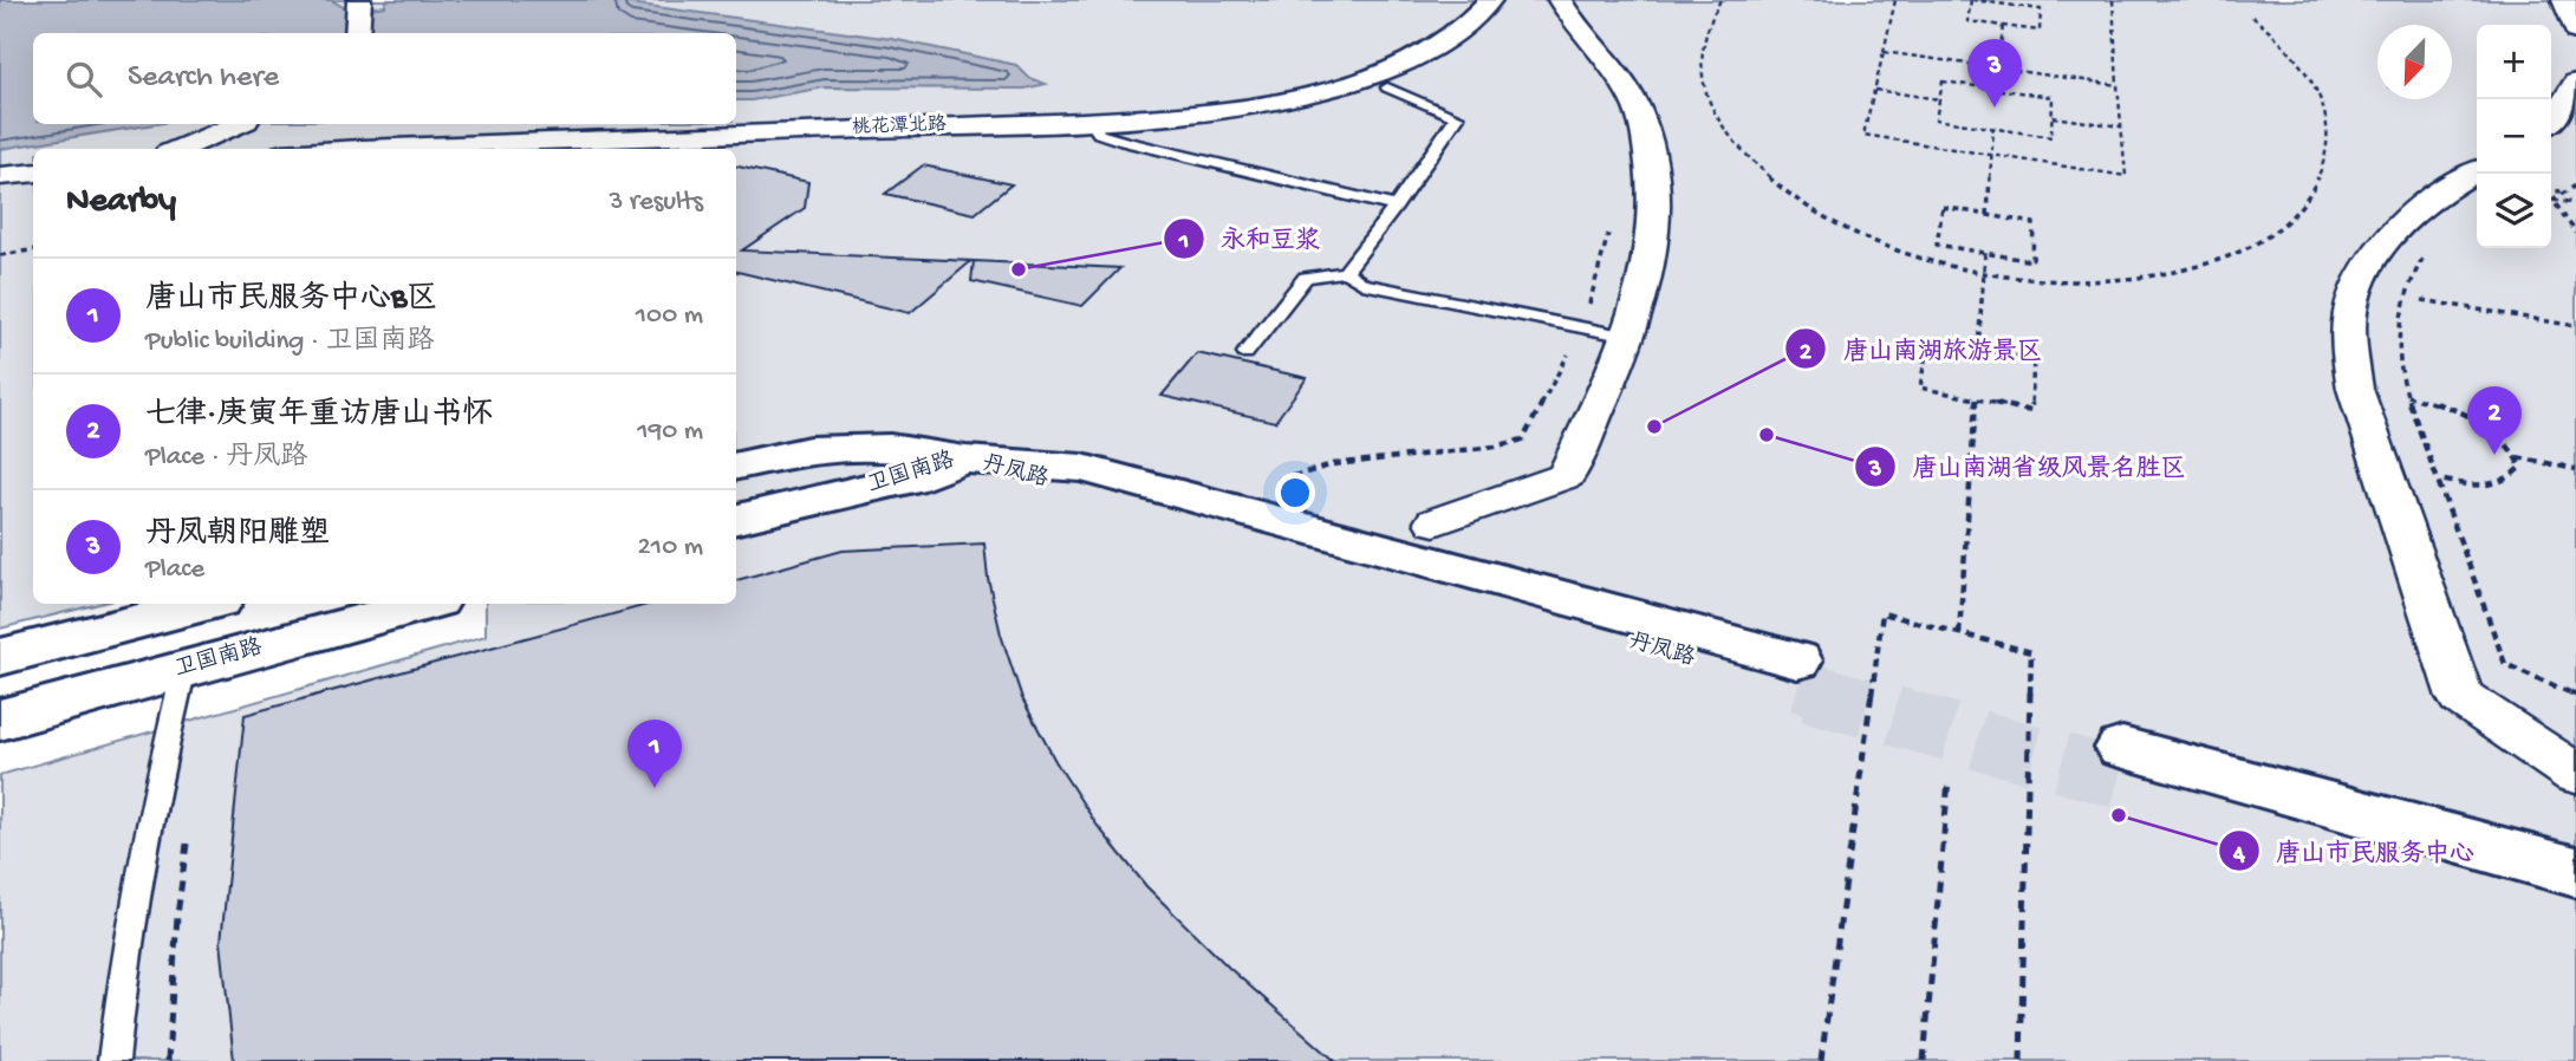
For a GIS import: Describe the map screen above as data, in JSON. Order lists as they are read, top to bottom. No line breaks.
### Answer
{"streets":{"main road":["丹凤路","卫国南路"],"street":["桃花潭北路"]},"crossings":[["丹凤路","卫国南路"]],"places":["永和豆浆","唐山南湖旅游景区","唐山南湖省级风景名胜区","唐山市民服务中心"],"north":"bottom left","page":{"map_buttons":["+","−"],"search":"Search here","pins":["3","2","1"],"heading":["Nearby","3 results"],"list":[{"mark":"1","name":"唐山市民服务中心B区","note":"Public building · 卫国南路","value":"100 m"},{"mark":"2","name":"七律·庚寅年重访唐山书怀","note":"Place · 丹凤路","value":"190 m"},{"mark":"3","name":"丹凤朝阳雕塑","note":"Place","value":"210 m"}]}}
